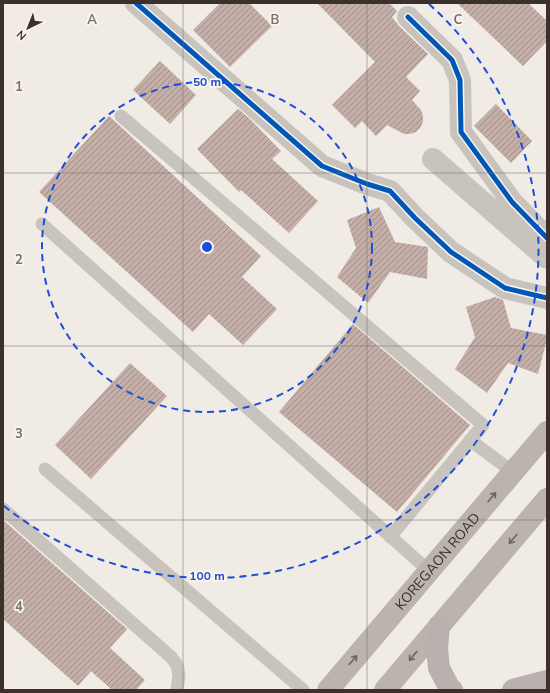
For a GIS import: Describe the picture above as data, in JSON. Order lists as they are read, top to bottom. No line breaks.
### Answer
{"streets":{"main road":["KOREGAON ROAD"]},"north":"bottom left","grid":{"columns":["A","B","C"],"rows":["1","2","3","4"]},"rings":["50 m","100 m"]}
